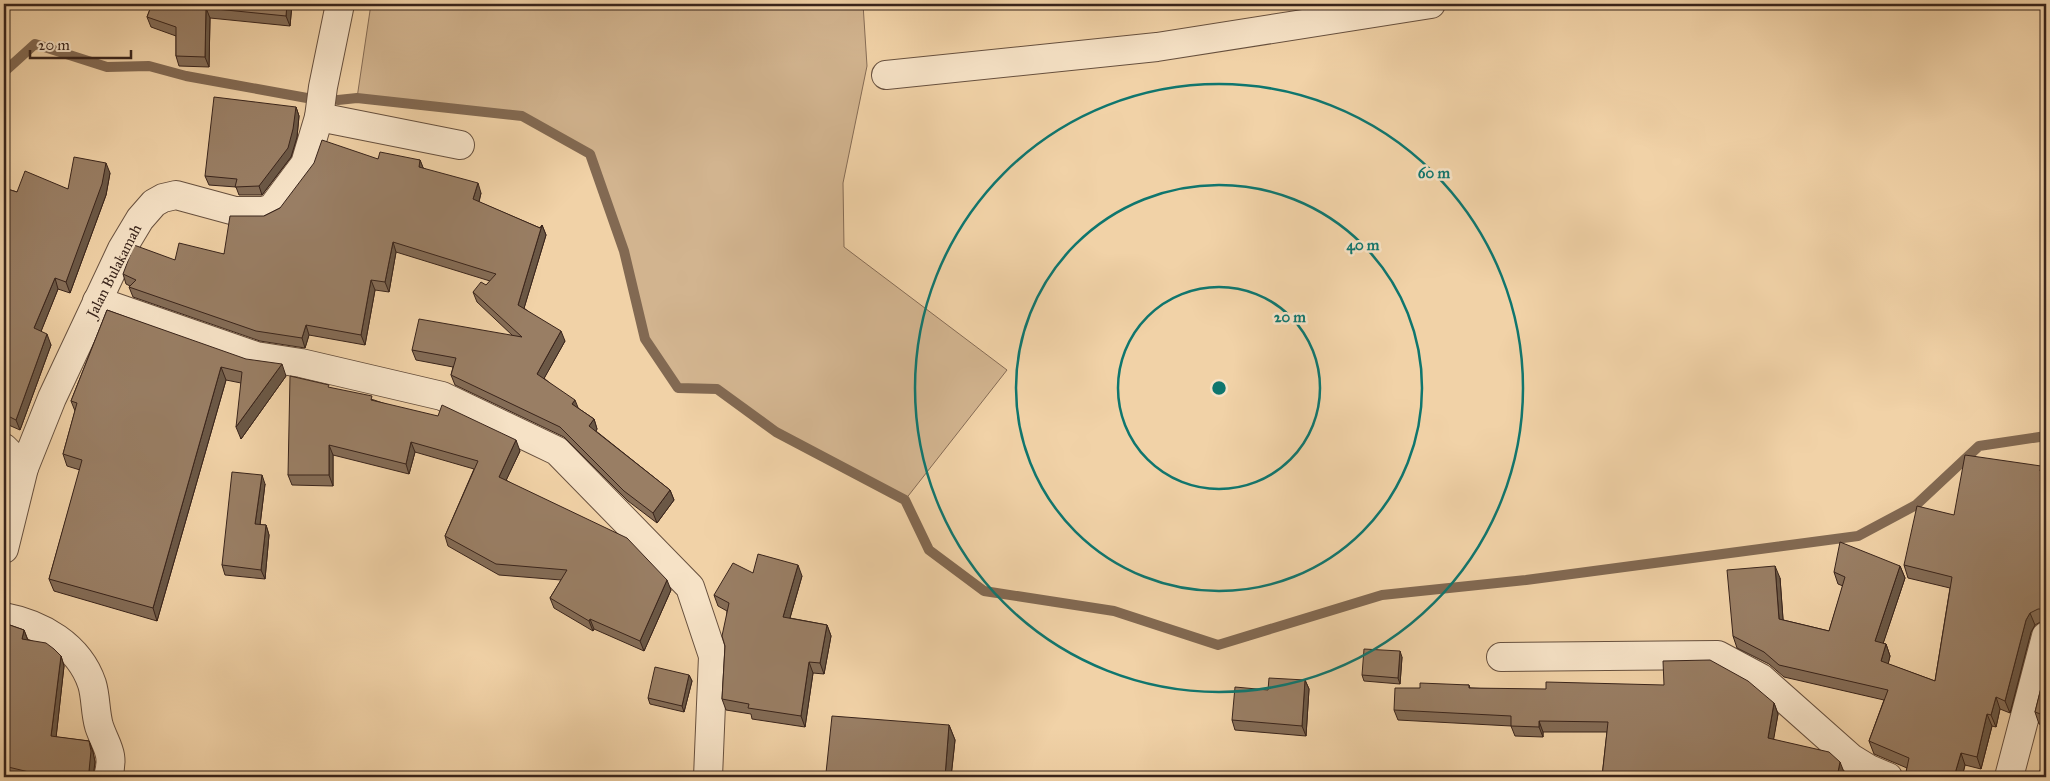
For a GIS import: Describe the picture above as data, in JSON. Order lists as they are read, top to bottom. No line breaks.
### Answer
{"streets":{"street":["Jalan Bulakamah"]},"scale_bar":"20 m","rings":["60 m","40 m","20 m"]}
